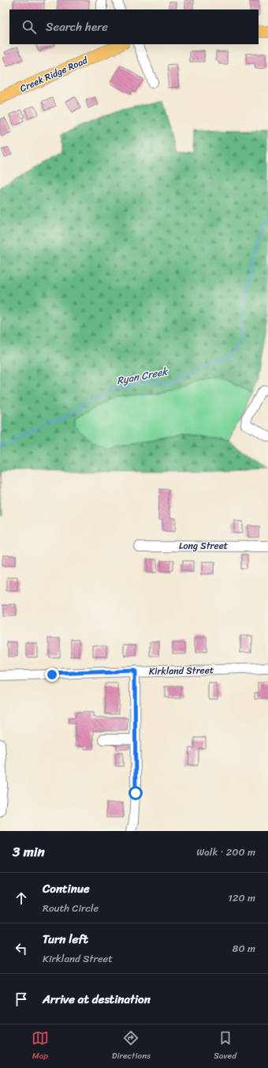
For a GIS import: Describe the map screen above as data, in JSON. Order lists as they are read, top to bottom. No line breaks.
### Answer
{"streets":{"main road":["Creek Ridge Road"],"street":["Long Street","Kirkland Street"]},"water":["Ryan Creek"],"page":{"search":"Search here","heading":["3 min","Walk · 200 m"],"list":[["Continue","Routh Circle","120 m"],["Turn left","Kirkland Street","80 m"],"Arrive at destination"],"nav":["Map","Directions","Saved"]}}
